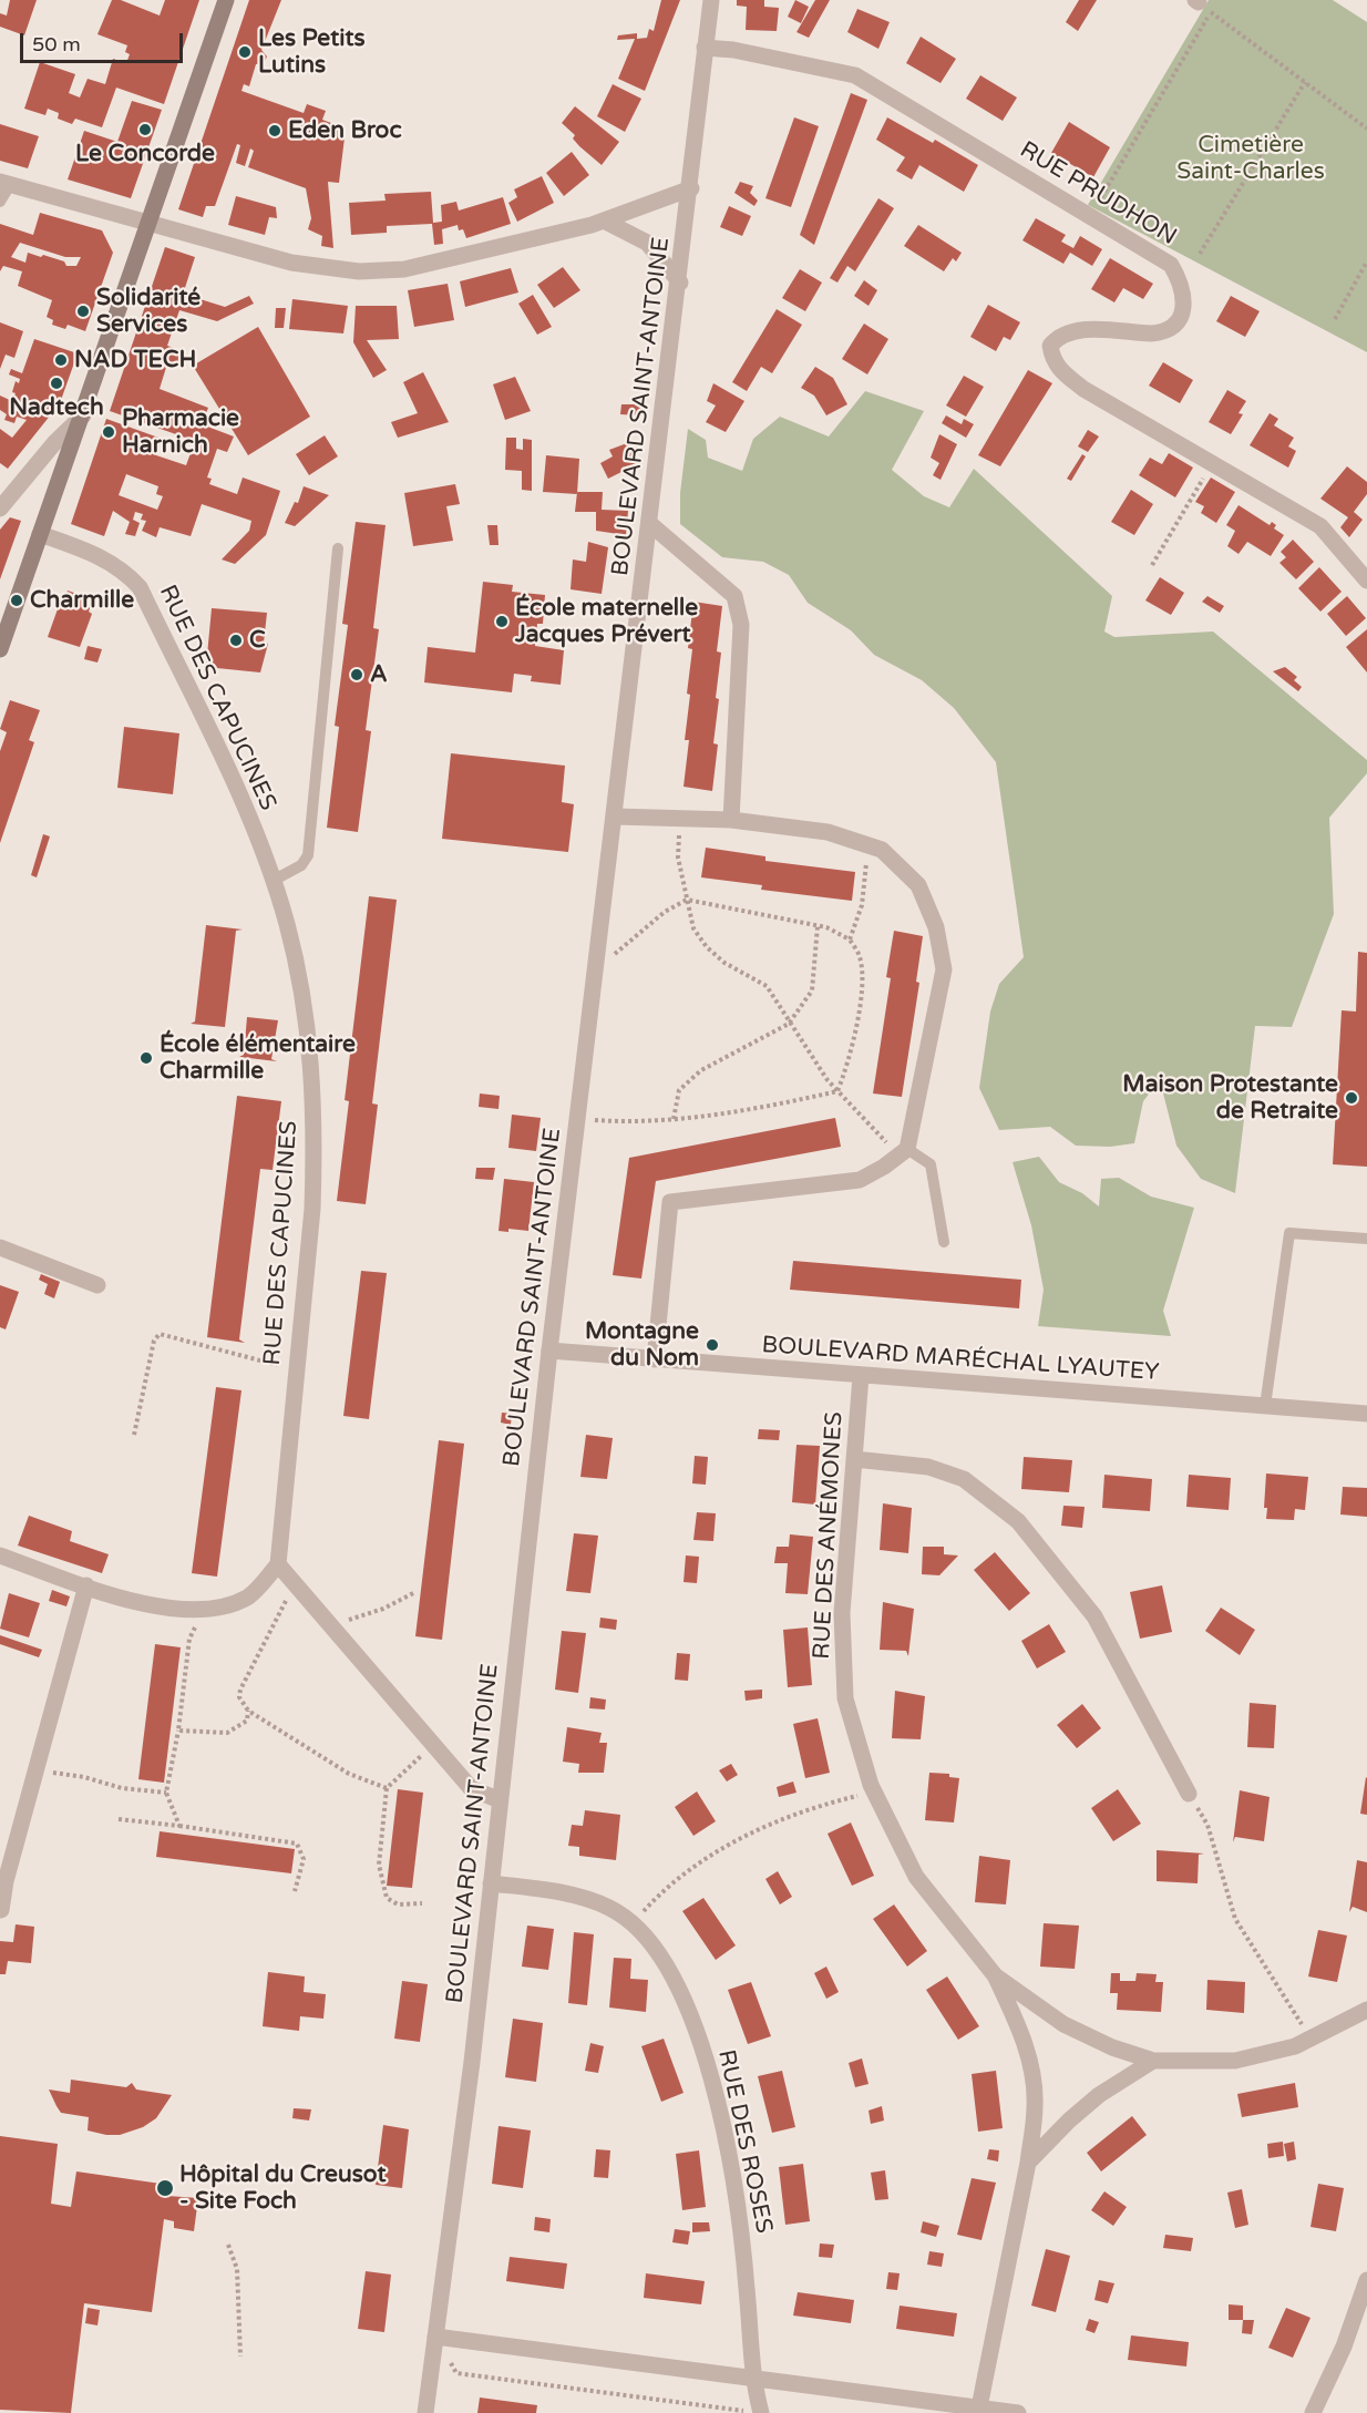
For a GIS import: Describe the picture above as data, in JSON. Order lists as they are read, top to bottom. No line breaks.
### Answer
{"streets":{"street":["RUE PRUDHON","BOULEVARD SAINT-ANTOINE","RUE DES CAPUCINES","BOULEVARD MARÉCHAL LYAUTEY","RUE DES ANÉMONES","RUE DES ROSES"]},"crossings":[["RUE PRUDHON","BOULEVARD SAINT-ANTOINE"],["BOULEVARD SAINT-ANTOINE","BOULEVARD MARÉCHAL LYAUTEY"],["BOULEVARD SAINT-ANTOINE","RUE DES ROSES"],["BOULEVARD MARÉCHAL LYAUTEY","RUE DES ANÉMONES"]],"parks":["Cimetière Saint-Charles"],"places":["Les Petits Lutins","Le Concorde","Eden Broc","Solidarité Services","NAD TECH","Nadtech","Pharmacie Harnich","Charmille","École maternelle Jacques Prévert","C","A","École élémentaire Charmille","Maison Protestante de Retraite","Montagne du Nom","Hôpital du Creusot - Site Foch"],"scale_bar":"50 m"}
